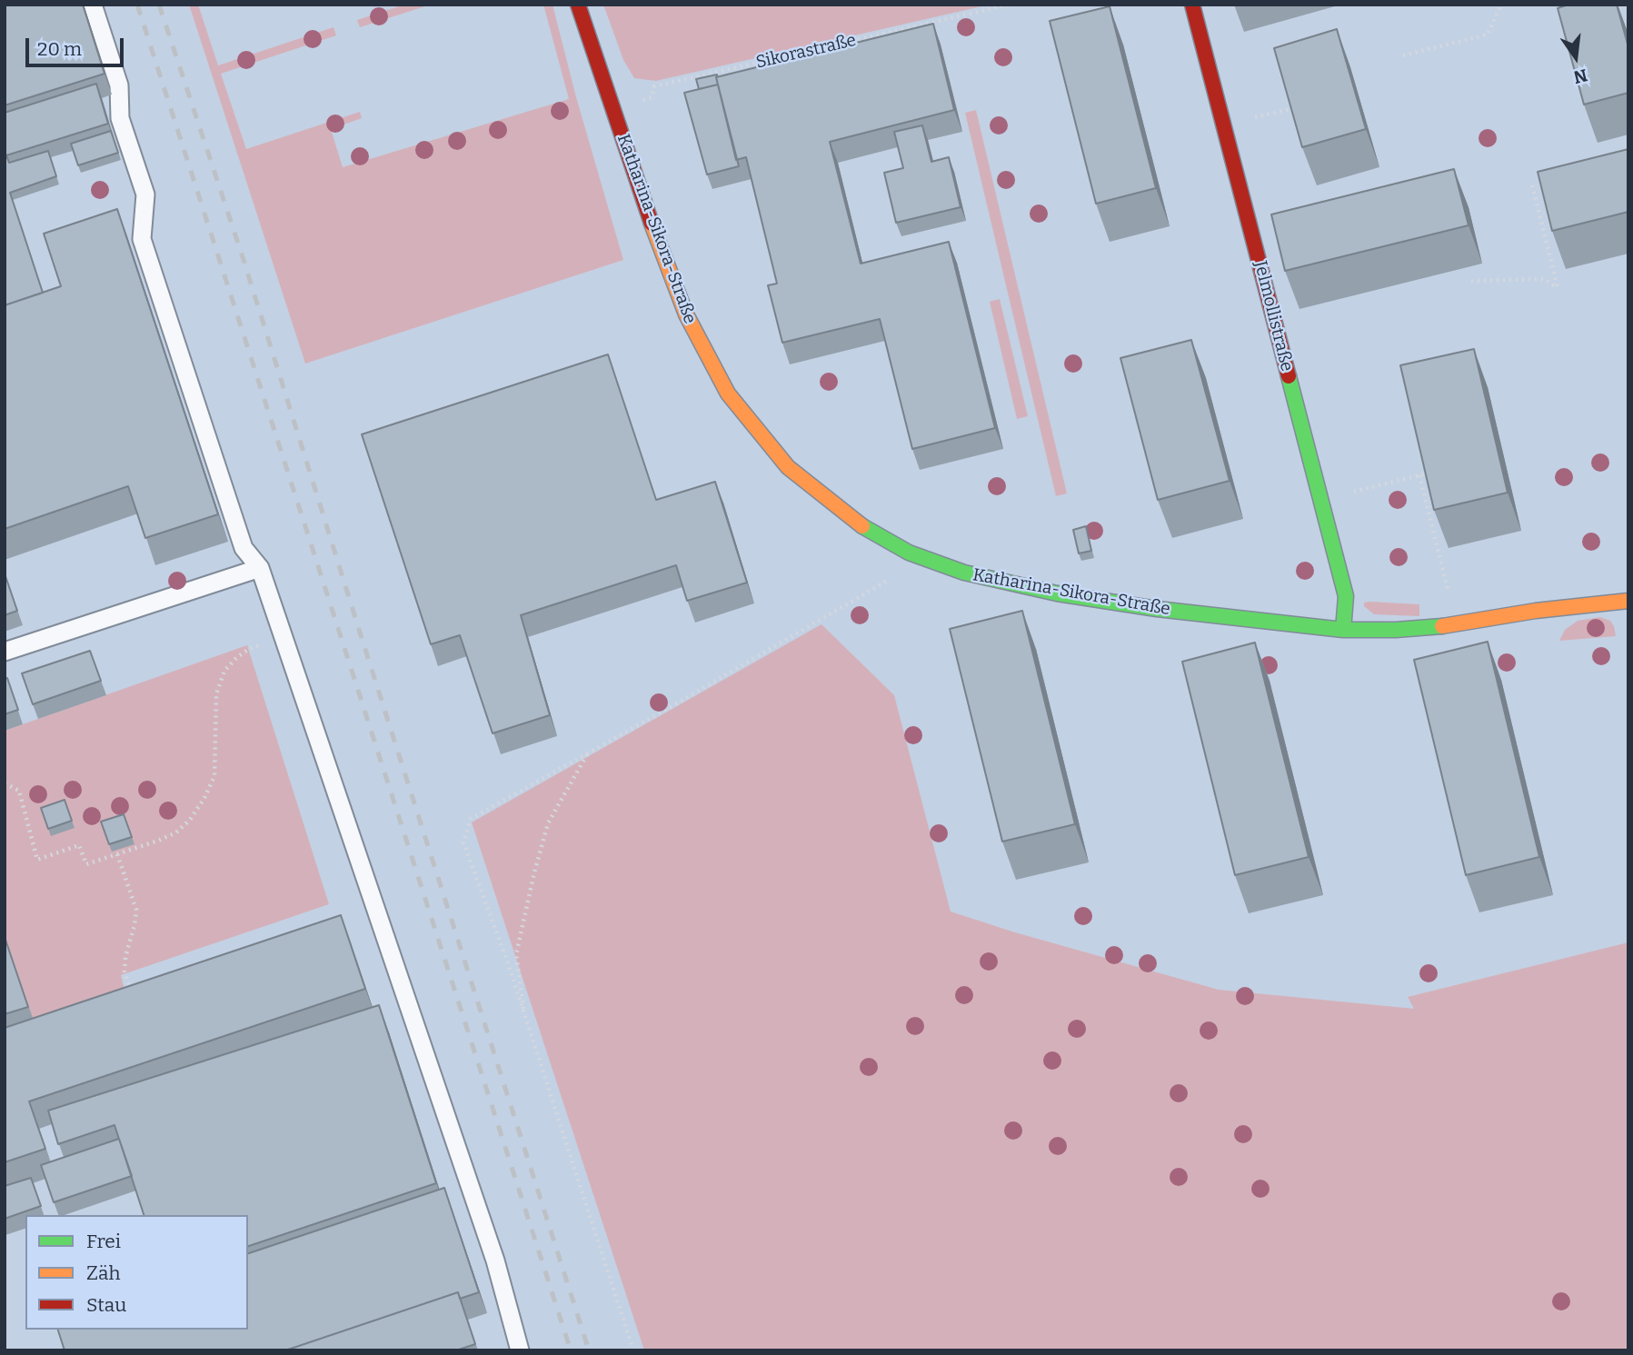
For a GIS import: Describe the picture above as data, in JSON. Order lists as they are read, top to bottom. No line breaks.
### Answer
{"streets":{"street":["Katharina-Sikora-Straße","Jelmollistraße"],"path":["Sikorastraße"]},"crossings":[["Sikorastraße","Katharina-Sikora-Straße"],["Katharina-Sikora-Straße","Jelmollistraße"]],"legend":["Frei","Zäh","Stau"],"scale_bar":"20 m","north":"bottom"}
